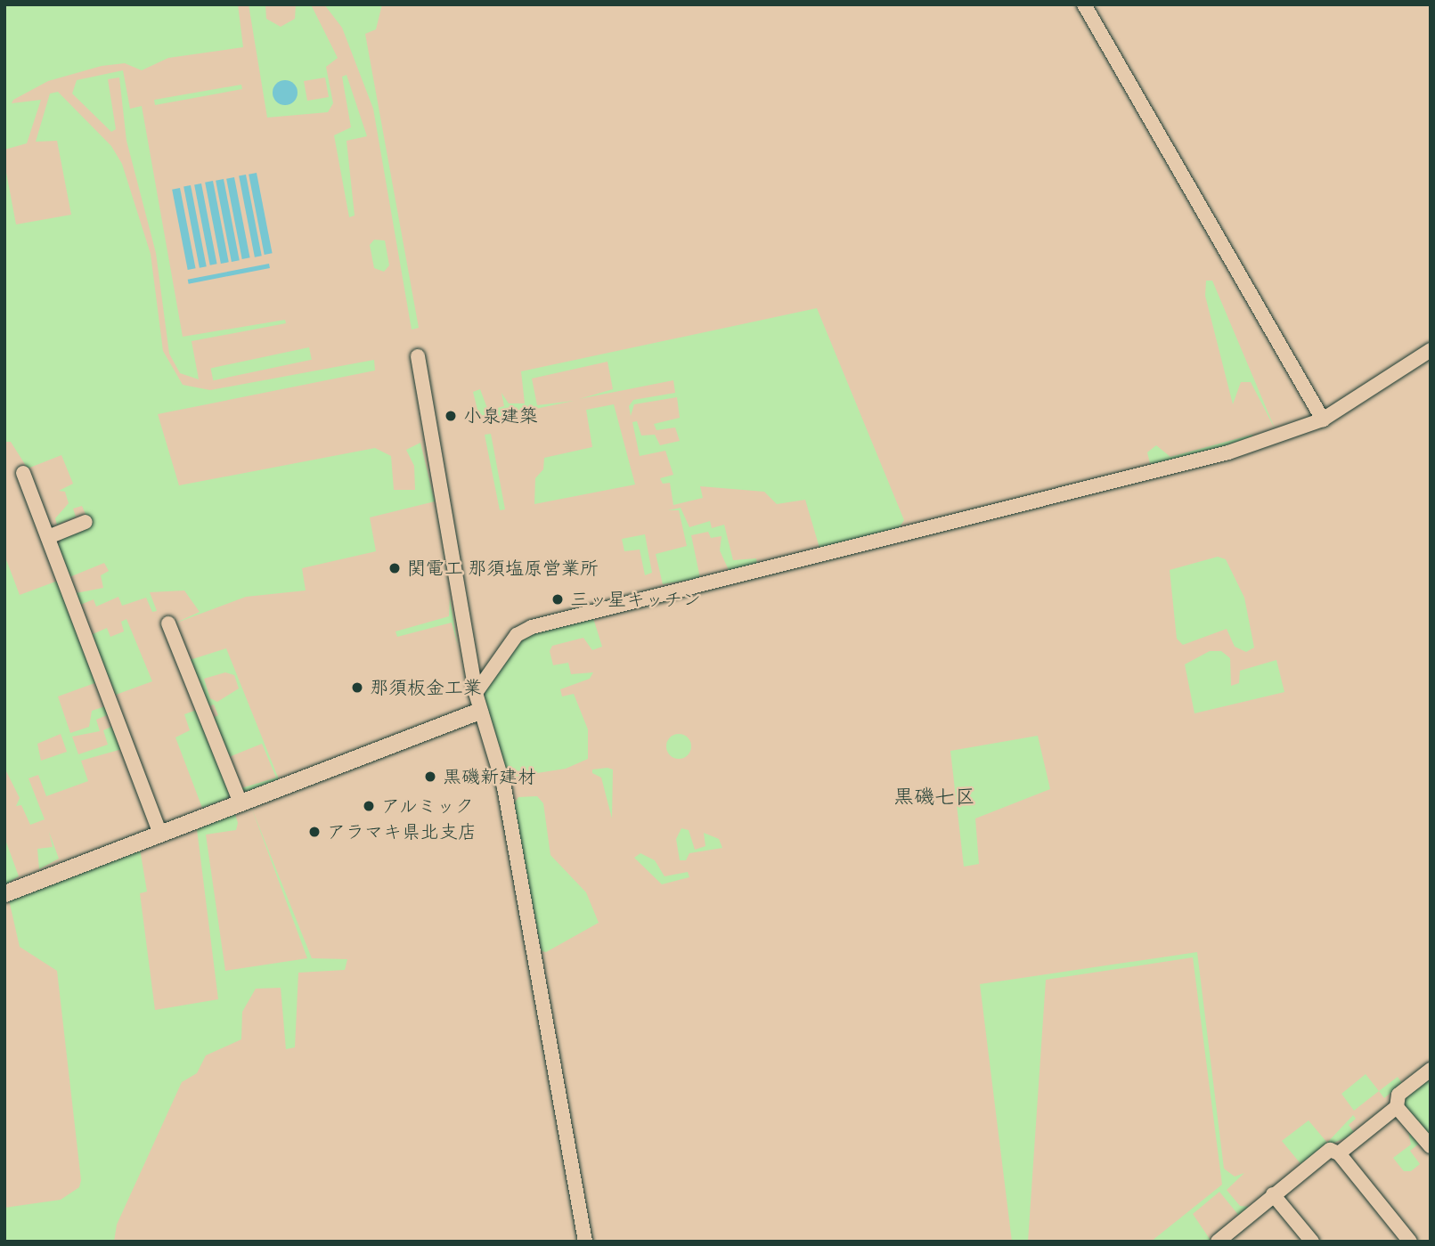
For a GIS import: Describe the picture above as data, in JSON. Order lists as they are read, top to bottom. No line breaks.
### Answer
{"districts":["黒磯七区"],"places":["小泉建築","関電工 那須塩原営業所","三ッ星キッチン","那須板金工業","黒磯新建材","アルミック","アラマキ県北支店"]}
